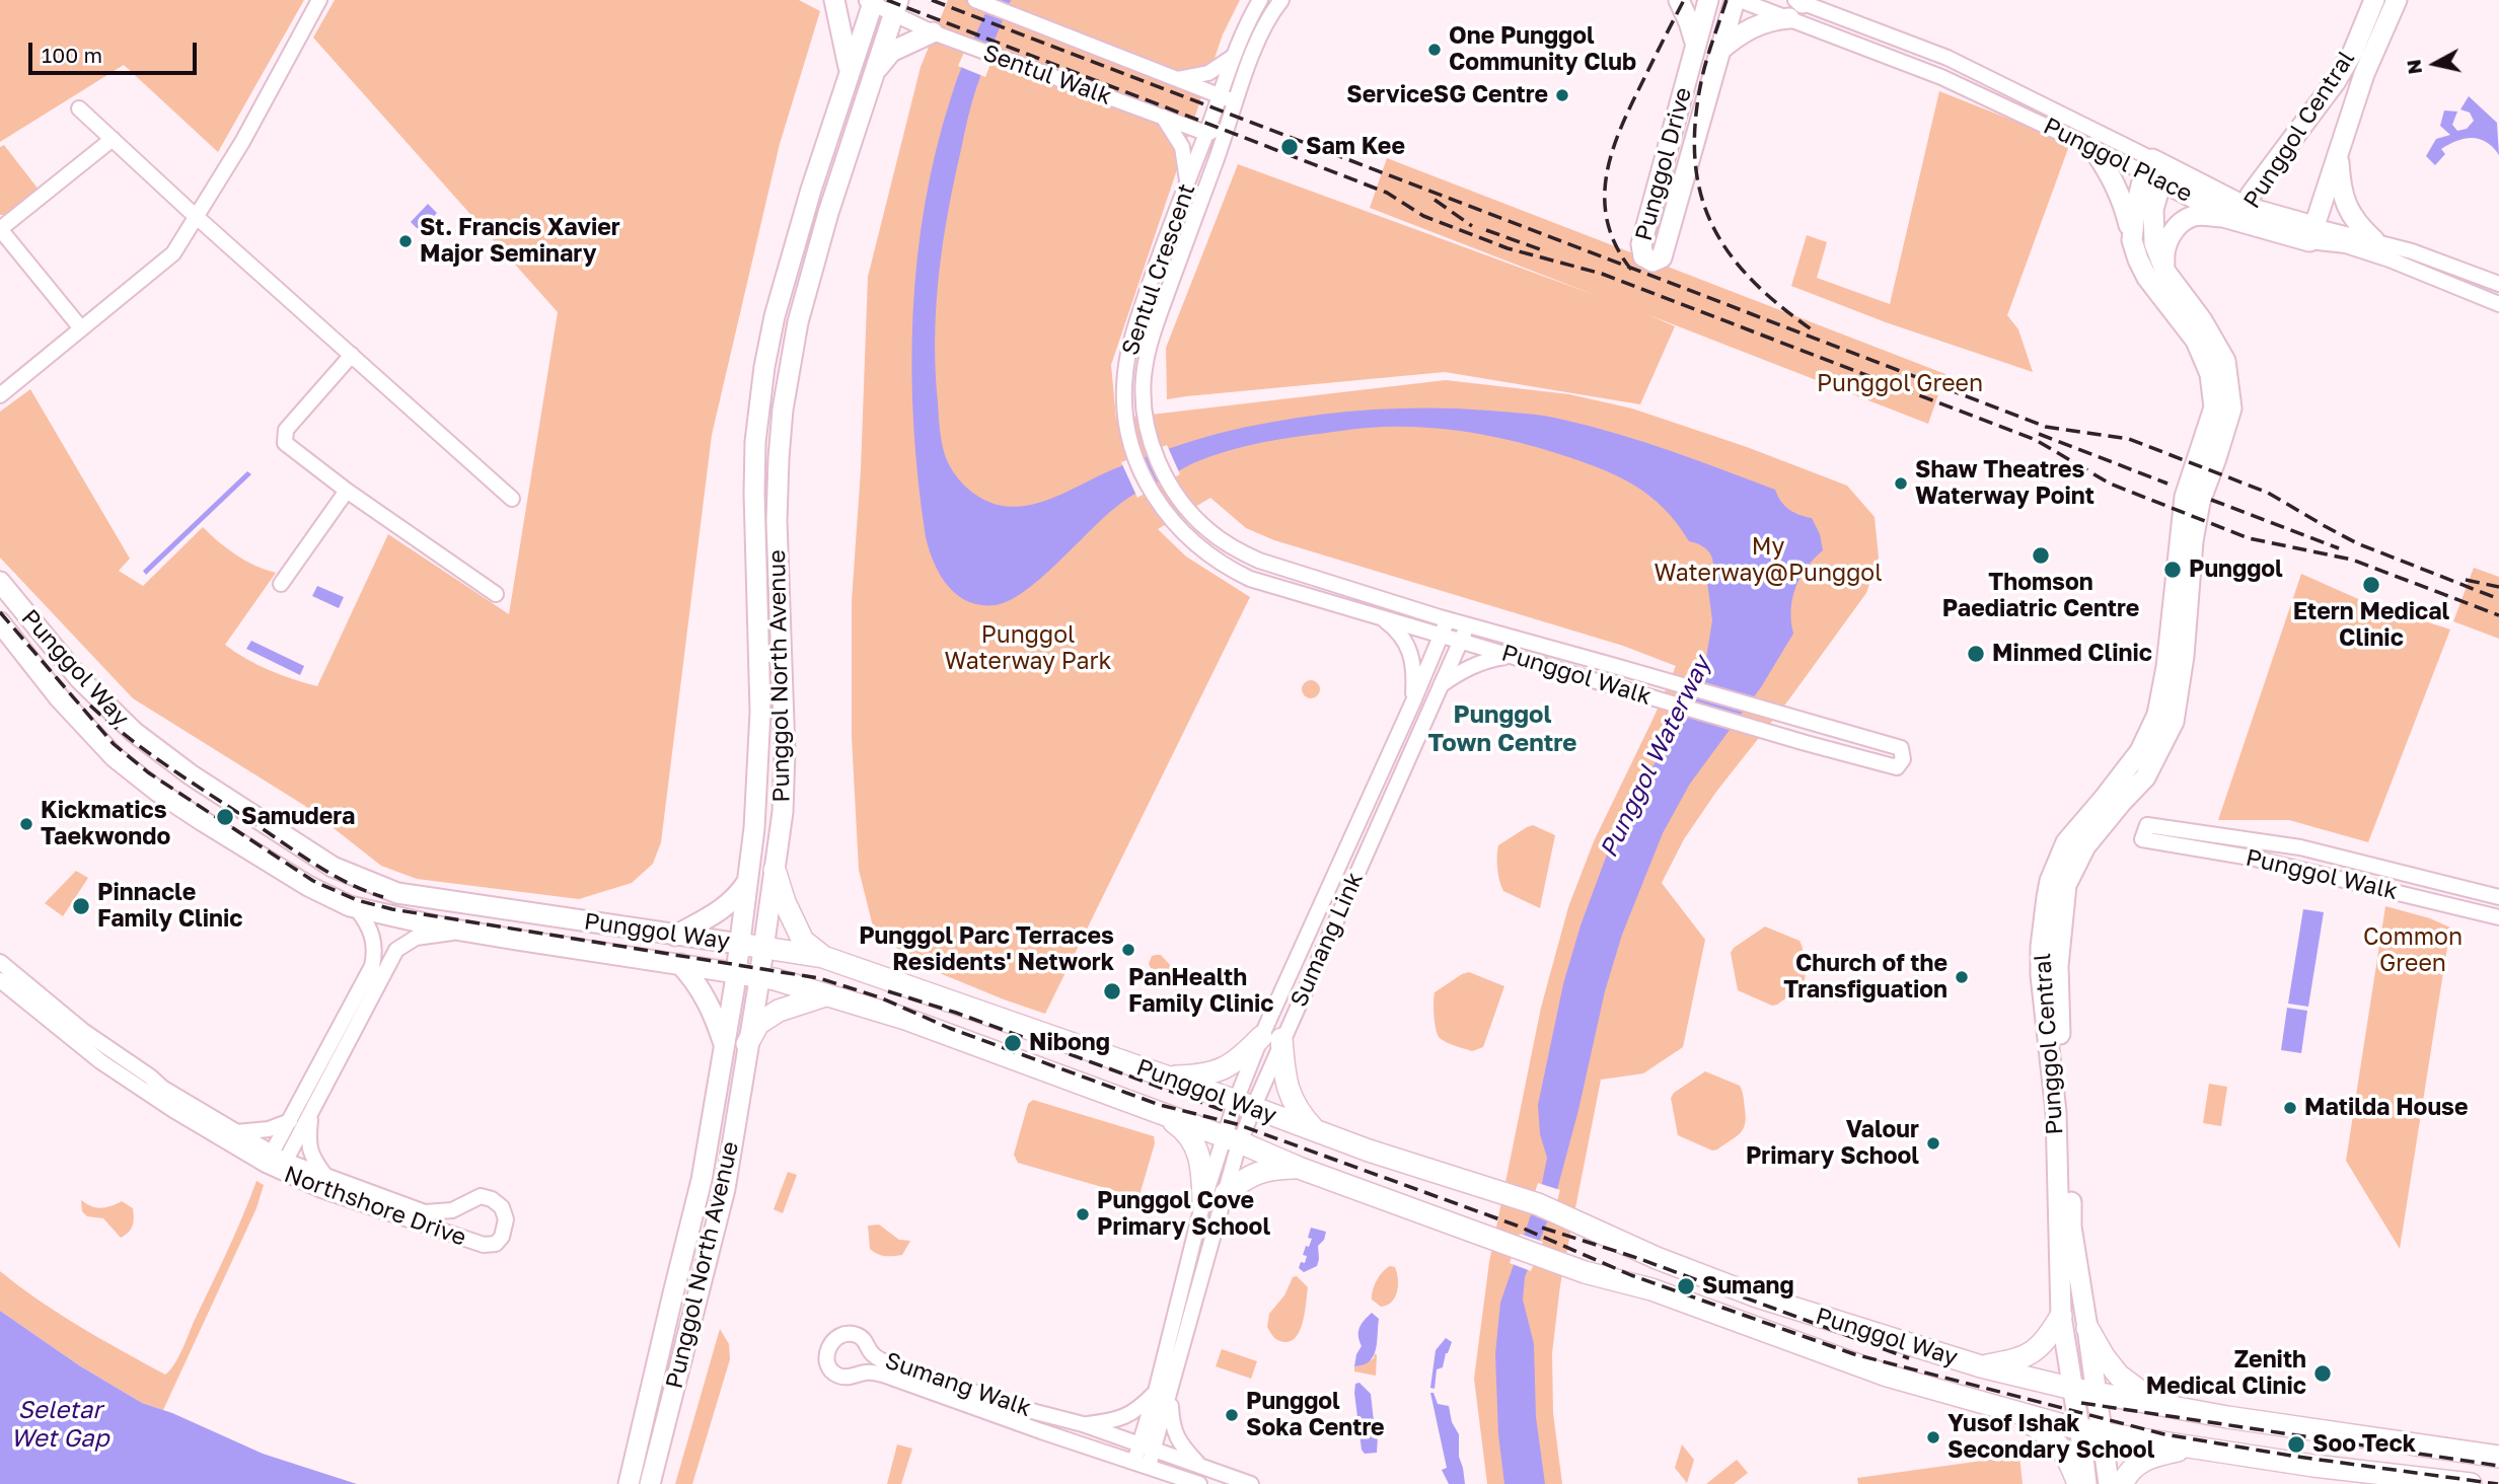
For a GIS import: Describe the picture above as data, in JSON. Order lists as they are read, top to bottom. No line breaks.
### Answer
{"streets":{"main road":["Punggol Central","Punggol Place","Punggol Drive","Punggol Way","Punggol North Avenue"],"street":["Sentul Walk","Sentul Crescent","Punggol Walk","Sumang Link","Northshore Drive","Sumang Walk"]},"crossings":[["Sentul Walk","Sentul Crescent"],["Sentul Walk","Punggol North Avenue"],["Punggol Central","Punggol Place"],["Punggol Central","Punggol Way"],["Punggol Place","Punggol Drive"],["Sentul Crescent","Punggol Walk"],["Sentul Crescent","Sumang Link"],["Punggol Way","Punggol North Avenue"],["Punggol Way","Sumang Link"],["Punggol Walk","Sumang Link"],["Sumang Link","Sumang Walk"]],"districts":["Punggol Town Centre"],"water":["Punggol Waterway","Seletar Wet Gap"],"parks":["Punggol Green","My Waterway@Punggol","Punggol Waterway Park","Common Green"],"places":["One Punggol Community Club","ServiceSG Centre","Sam Kee","St. Francis Xavier Major Seminary","Shaw Theatres Waterway Point","Thomson Paediatric Centre","Punggol","Etern Medical Clinic","Minmed Clinic","Samudera","Kickmatics Taekwondo","Pinnacle Family Clinic","Punggol Parc Terraces Residents' Network","Church of the Transfiguation","PanHealth Family Clinic","Nibong","Matilda House","Valour Primary School","Punggol Cove Primary School","Sumang","Zenith Medical Clinic","Punggol Soka Centre","Yusof Ishak Secondary School","Soo Teck"],"scale_bar":"100 m","north":"left"}
